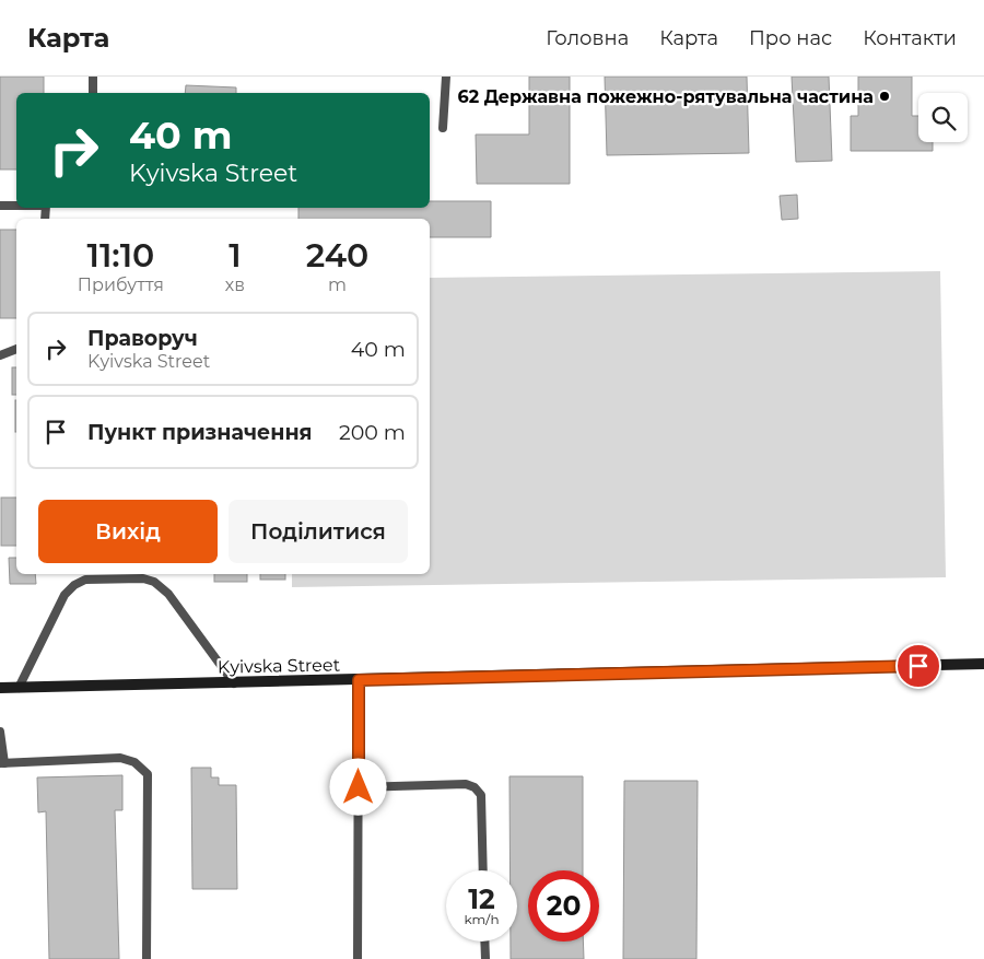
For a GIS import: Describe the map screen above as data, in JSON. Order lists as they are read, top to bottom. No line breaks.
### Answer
{"streets":{"main road":["Kyivska Street"]},"places":["62 Державна пожежно-рятувальна частина"],"page":{"header":"Карта","nav":["Головна","Карта","Про нас","Контакти"],"turn":["40 m","Kyivska Street"],"eta":["11:10","Прибуття","1","хв","240","m"],"list":[{"name":"Праворуч","note":"Kyivska Street","value":"40 m"},{"name":"Пункт призначення","value":"200 m"}],"buttons":["Вихід","Поділитися"],"speed":"12 km/h","limit":"20"}}
